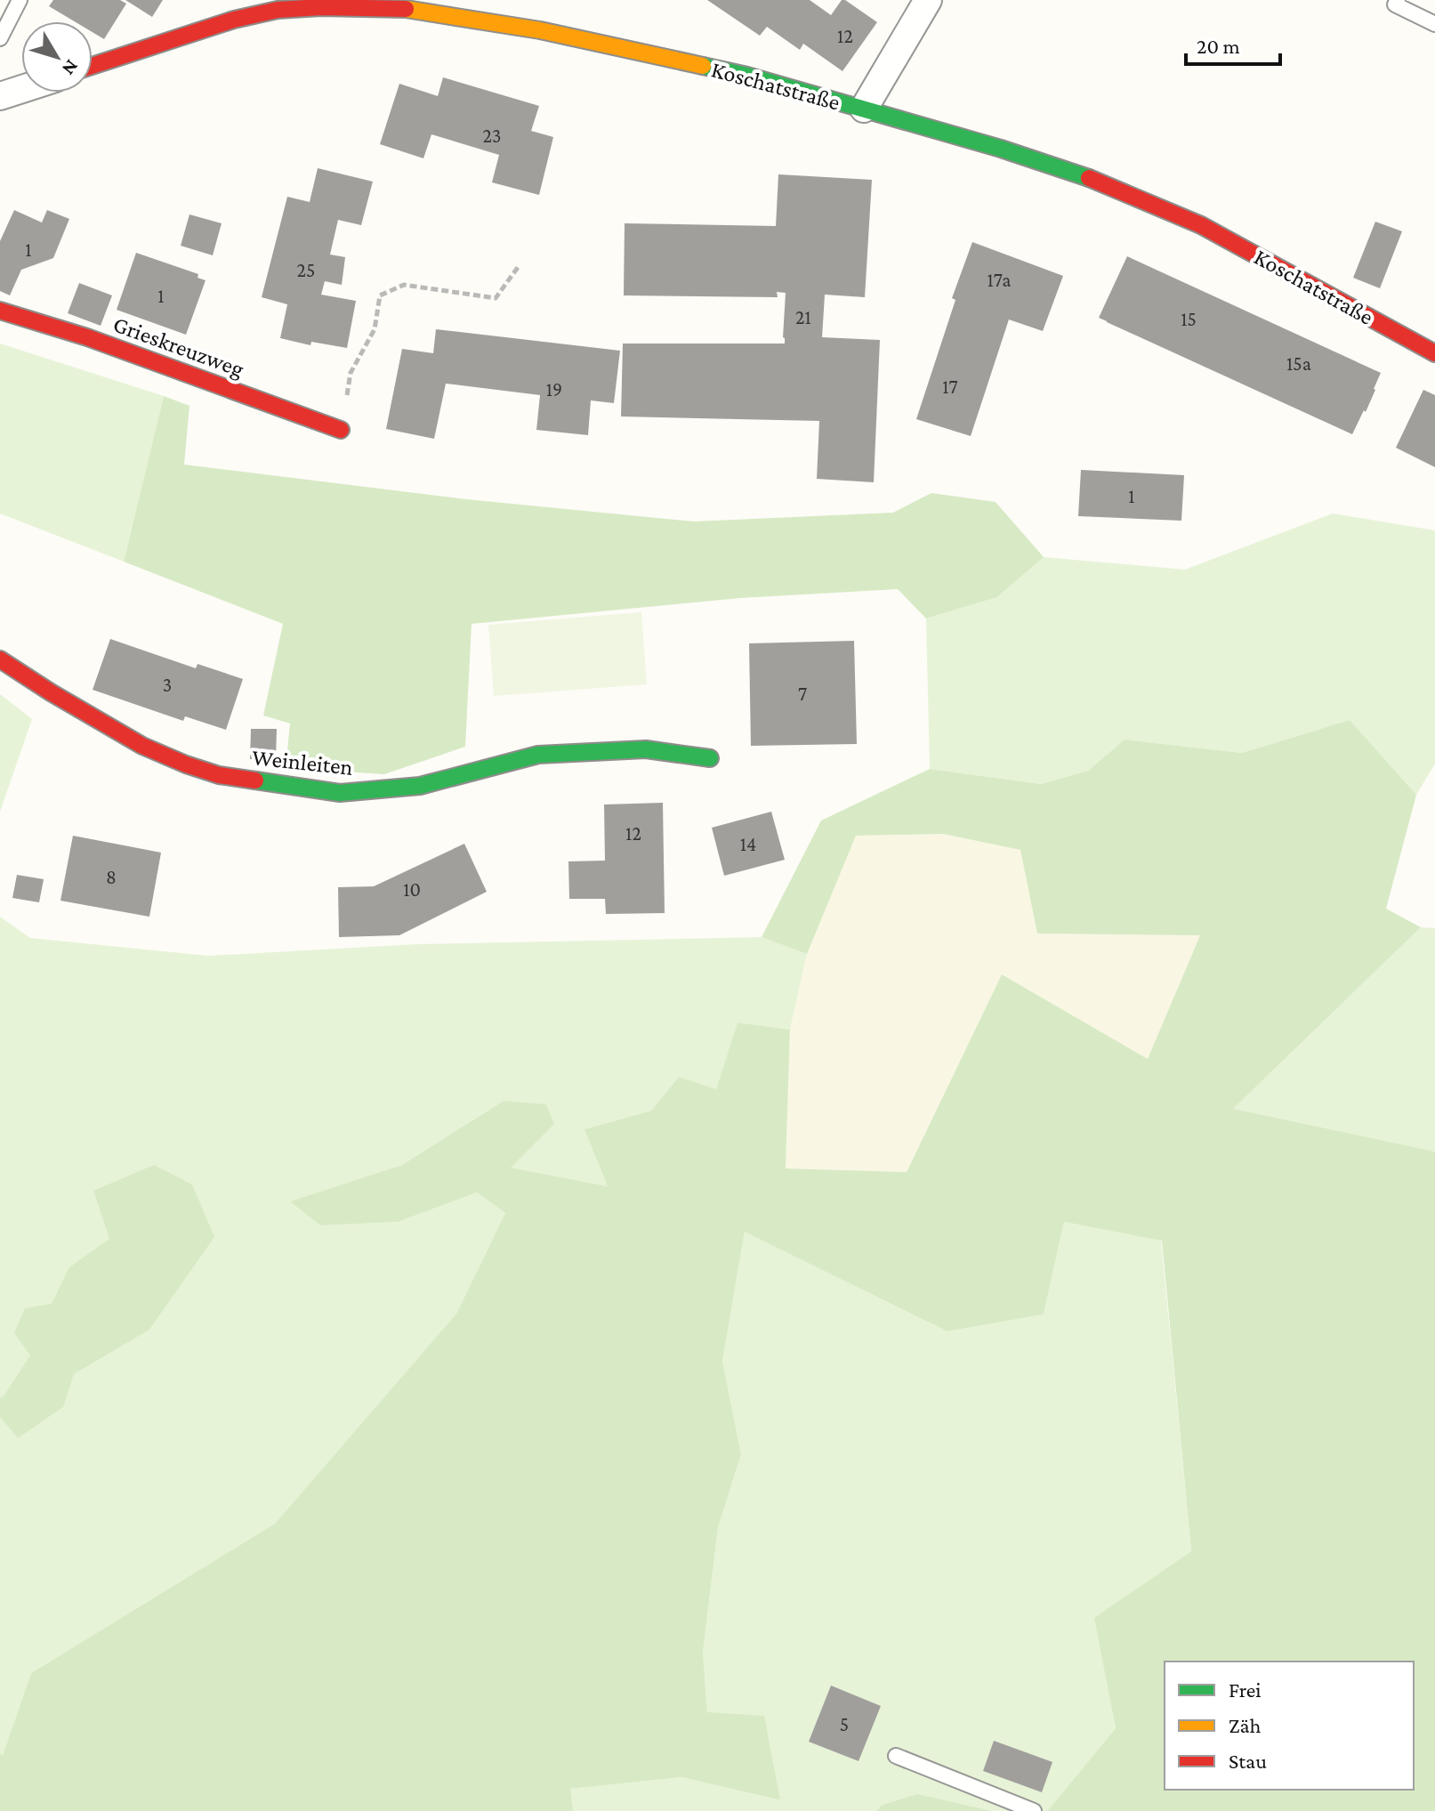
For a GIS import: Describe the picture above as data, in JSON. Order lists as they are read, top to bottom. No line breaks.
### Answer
{"streets":{"street":["Koschatstraße","Grieskreuzweg","Weinleiten"]},"house_numbers":["12","23","1","25","17a","1","21","15","15a","17","19","1","3","7","12","14","8","10","5"],"legend":["Frei","Zäh","Stau"],"scale_bar":"20 m","north":"bottom right"}
